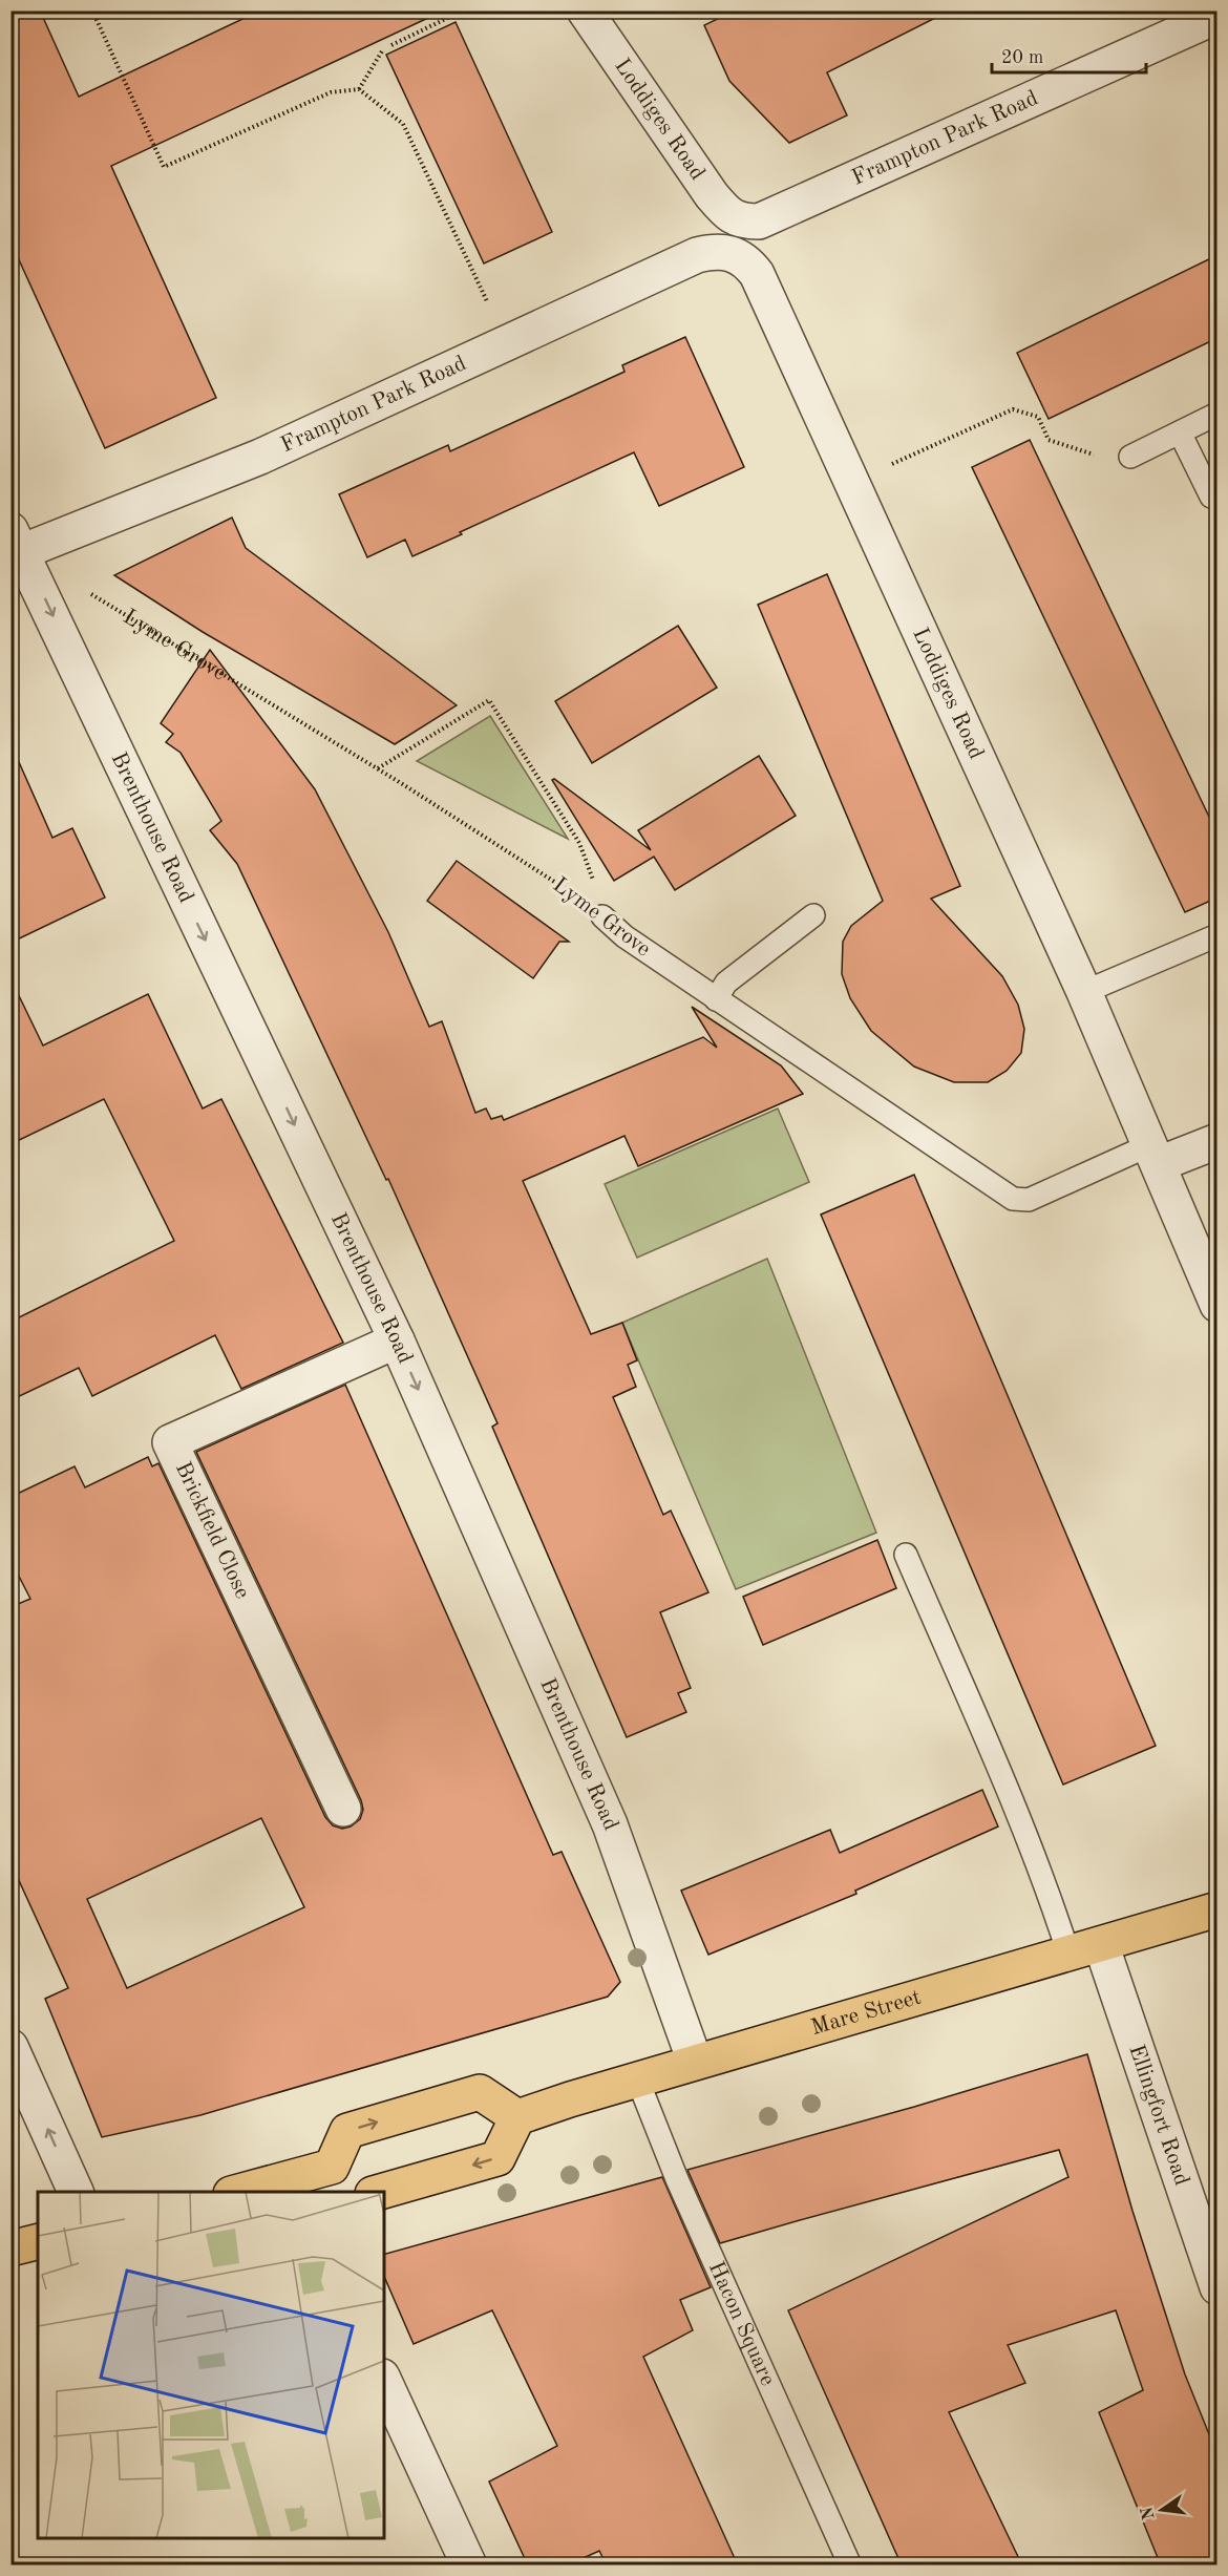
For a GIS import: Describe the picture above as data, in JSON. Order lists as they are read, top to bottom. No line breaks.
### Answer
{"streets":{"main road":["Mare Street"],"street":["Loddiges Road","Frampton Park Road","Brenthouse Road","Brickfield Close","Ellingfort Road"],"lane":["Lyme Grove","Hacon Square"]},"crossings":[["Loddiges Road","Frampton Park Road"],["Loddiges Road","Lyme Grove"],["Frampton Park Road","Brenthouse Road"],["Brenthouse Road","Brickfield Close"],["Brenthouse Road","Mare Street"],["Mare Street","Ellingfort Road"],["Mare Street","Hacon Square"]],"one_way":["Brenthouse Road"],"scale_bar":"20 m","north":"left"}
